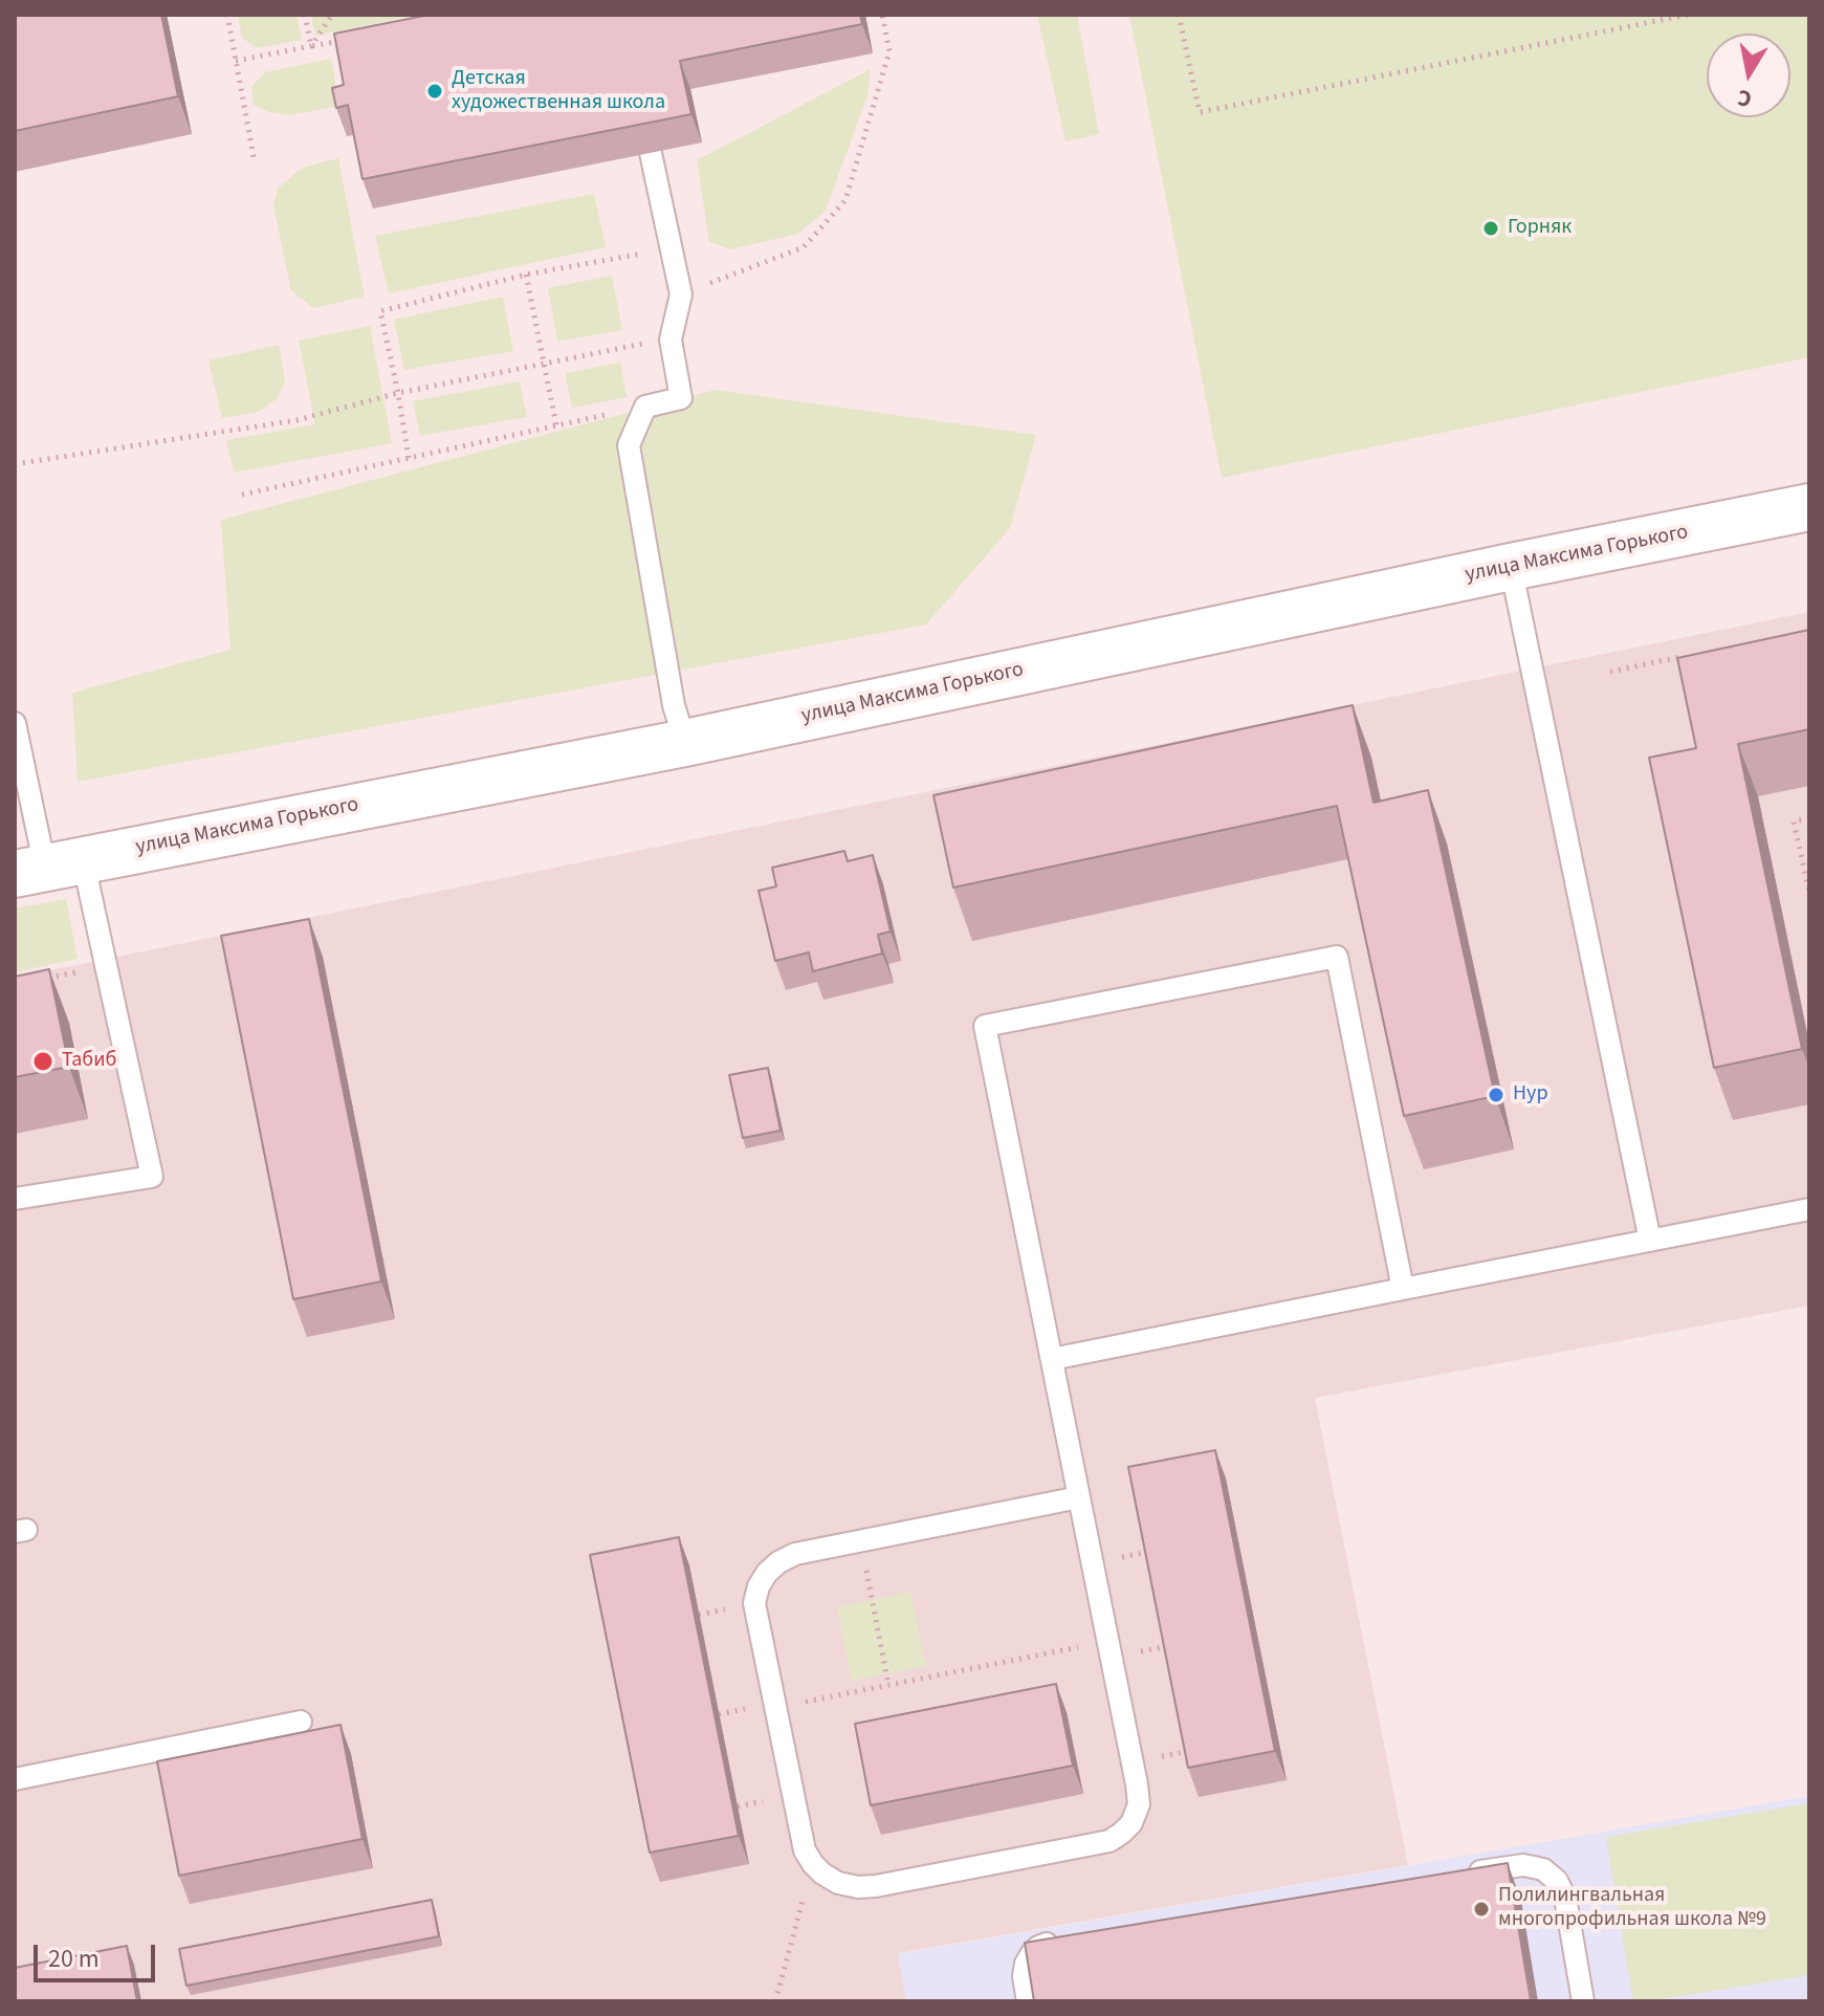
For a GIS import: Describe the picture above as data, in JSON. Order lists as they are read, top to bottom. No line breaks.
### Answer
{"streets":{"main road":["улица Максима Горького"]},"places":["Детская художественная школа","Горняк","Табиб","Нур","Полилингвальная многопрофильная школа №9"],"scale_bar":"20 m","north":"bottom"}
